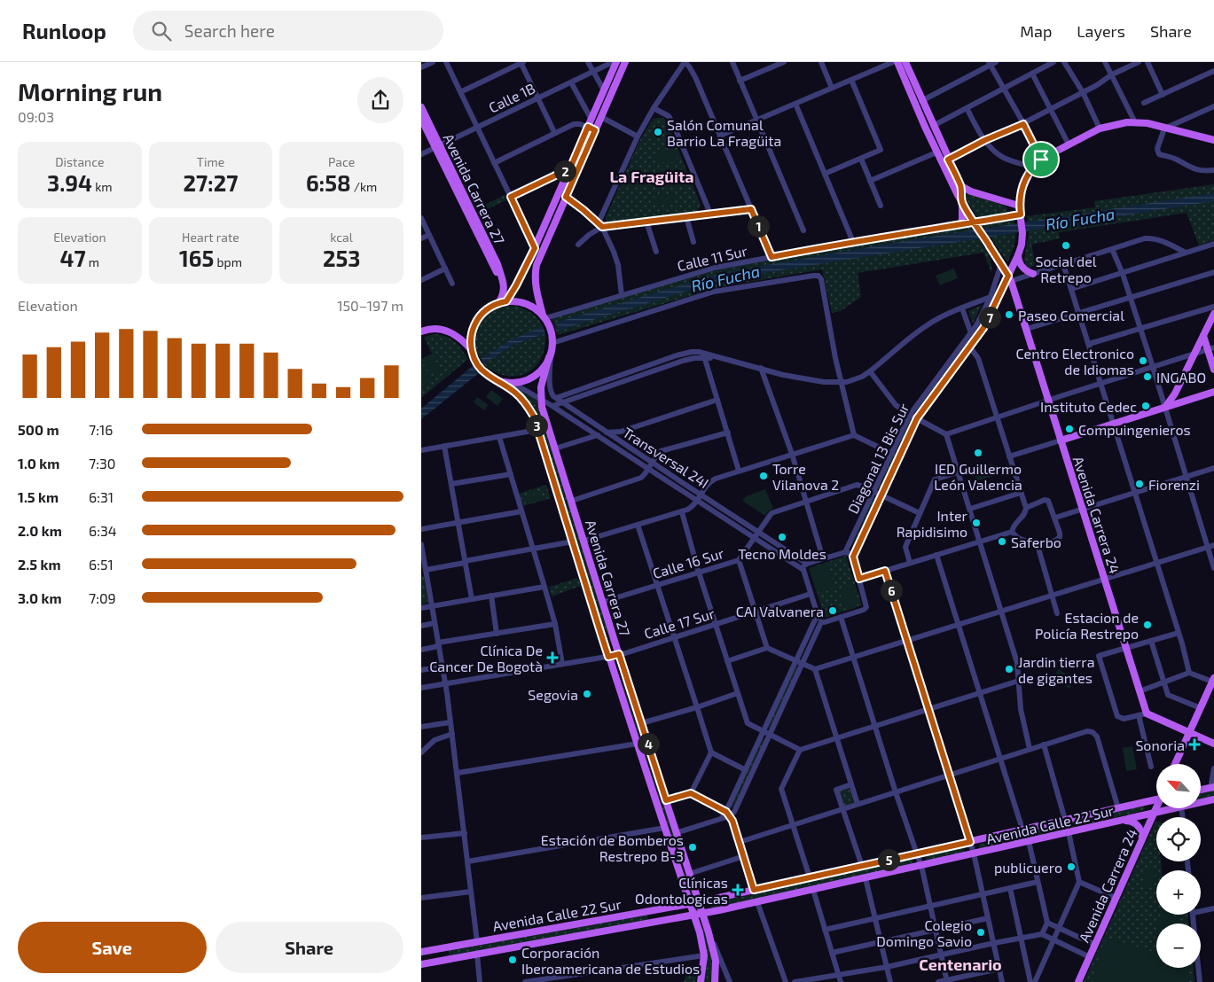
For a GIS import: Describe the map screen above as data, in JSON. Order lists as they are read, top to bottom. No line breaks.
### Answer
{"streets":{"main road":["Avenida Carrera 27","Avenida Carrera 24","Avenida Calle 22 Sur"],"street":["Calle 1B","Calle 11 Sur","Transversal 24I","Diagonal 13 Bis Sur","Calle 16 Sur","Calle 17 Sur"]},"crossings":[["Calle 1B","Avenida Carrera 27"],["Avenida Carrera 27","Calle 11 Sur"],["Avenida Carrera 27","Transversal 24I"],["Avenida Carrera 27","Calle 16 Sur"],["Avenida Carrera 27","Calle 17 Sur"],["Avenida Carrera 27","Avenida Calle 22 Sur"],["Calle 11 Sur","Transversal 24I"],["Calle 11 Sur","Avenida Carrera 24"],["Transversal 24I","Calle 16 Sur"],["Diagonal 13 Bis Sur","Avenida Carrera 24"],["Diagonal 13 Bis Sur","Calle 16 Sur"],["Avenida Carrera 24","Avenida Calle 22 Sur"]],"districts":["La Fragüita","Centenario"],"water":["Río Fucha"],"places":{"other":["Salón Comunal Barrio La Fragüita","Social del Retrepo","Paseo Comercial","Centro Electronico de Idiomas","INGABO","Instituto Cedec","Compuingenieros","IED Guillermo León Valencia","Torre Vilanova 2","Fiorenzi","Inter Rapidisimo","Tecno Moldes","Saferbo","CAI Valvanera","Estacion de Policía Restrepo","Jardin tierra de gigantes","Segovia","Estación de Bomberos Restrepo B-3","publicuero","Colegio Domingo Savio","Corporación Iberoamericana de Estudios"],"health":["Clínica De Cancer De Bogotà","Sonoria","Clínicas Odontologicas"]},"north":"top left","page":{"header":"Runloop","search":"Search here","nav":["Map","Layers","Share"],"heading":["Morning run","09:03"],"stats":[["Distance","3.94 km"],["Time","27:27"],["Pace","6:58 /km"],["Elevation","47 m"],["Heart rate","165 bpm"],["kcal","253"]],"pins":["2","1","7","3","6","4","5"],"chart":["Elevation","150–197 m"],"list":[{"name":"500 m","note":"7:16"},{"name":"1.0 km","note":"7:30"},{"name":"1.5 km","note":"6:31"},{"name":"2.0 km","note":"6:34"},{"name":"2.5 km","note":"6:51"},{"name":"3.0 km","note":"7:09"}],"map_buttons":["+","−"],"buttons":["Save","Share"]}}
